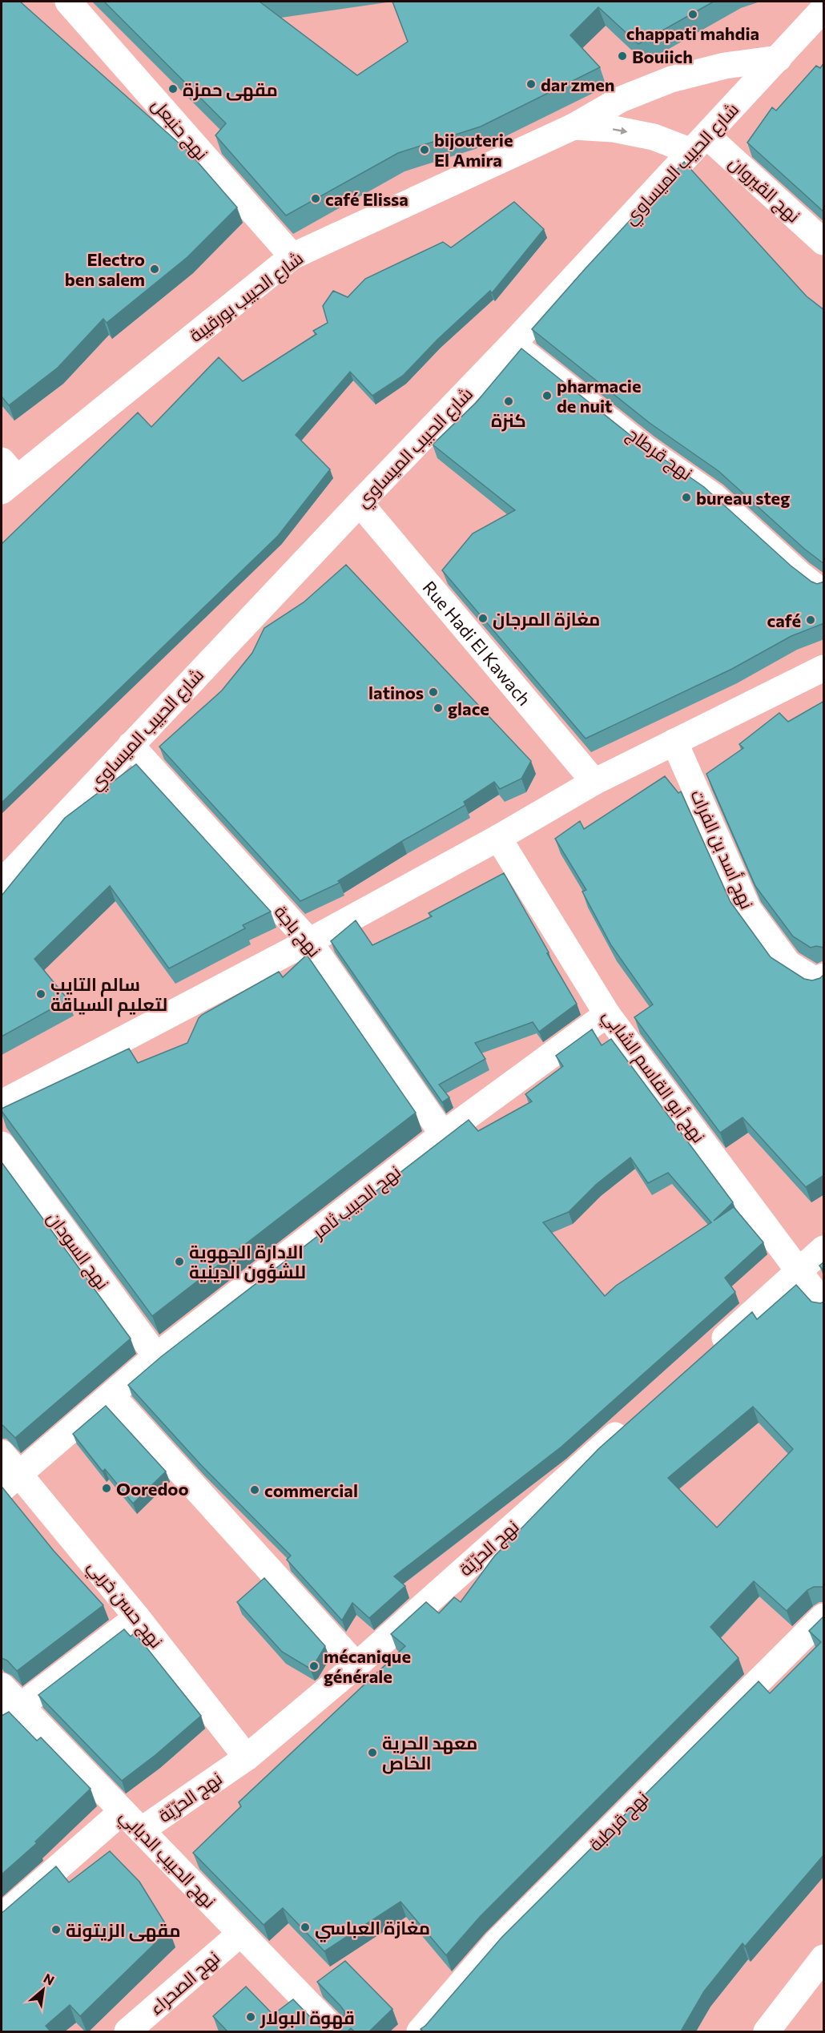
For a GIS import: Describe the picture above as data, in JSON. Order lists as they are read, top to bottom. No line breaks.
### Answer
{"streets":{"street":["نهج حنبعل","شارع الحبيب الميساوي","نهج القيروان","شارع الحبيب بورقيبة","Rue Hadi El Kawach","نهج أسد بن الفرات","نهج باجة","نهج أبو القاسم الشابي","نهج الحبيب ثامر","نهج السودان","نهج الحرّيّة","نهج حسن خربي","نهج قرطبة","نهج الحبيب الدبابي","نهج الصحراء"],"lane":["نهج قرطاج"]},"crossings":[["نهج حنبعل","شارع الحبيب بورقيبة"],["شارع الحبيب الميساوي","نهج القيروان"],["شارع الحبيب الميساوي","شارع الحبيب بورقيبة"],["شارع الحبيب الميساوي","نهج قرطاج"],["شارع الحبيب الميساوي","Rue Hadi El Kawach"],["شارع الحبيب الميساوي","نهج باجة"],["نهج القيروان","شارع الحبيب بورقيبة"],["نهج باجة","نهج الحبيب ثامر"],["نهج أبو القاسم الشابي","نهج الحبيب ثامر"],["نهج الحبيب ثامر","نهج السودان"],["نهج الحبيب ثامر","نهج حسن خربي"],["نهج الحرّيّة","نهج حسن خربي"],["نهج الحرّيّة","نهج الحبيب الدبابي"],["نهج الحبيب الدبابي","نهج الصحراء"]],"places":["chappati mahdia","Bouiich","dar zmen","مقهى حمزة","bijouterie El Amira","café Elissa","Electro ben salem","pharmacie de nuit","كنزة","bureau steg","مغازة المرجان","café","latinos","glace","سالم التايب لتعليم السياقة","الادارة الجهوية للشؤون الدينية","Ooredoo","commercial","mécanique générale","معهد الحرية الخاص","مغازة العباسي","مقهى الزيتونة","قهوة البولار"],"north":"top right"}
